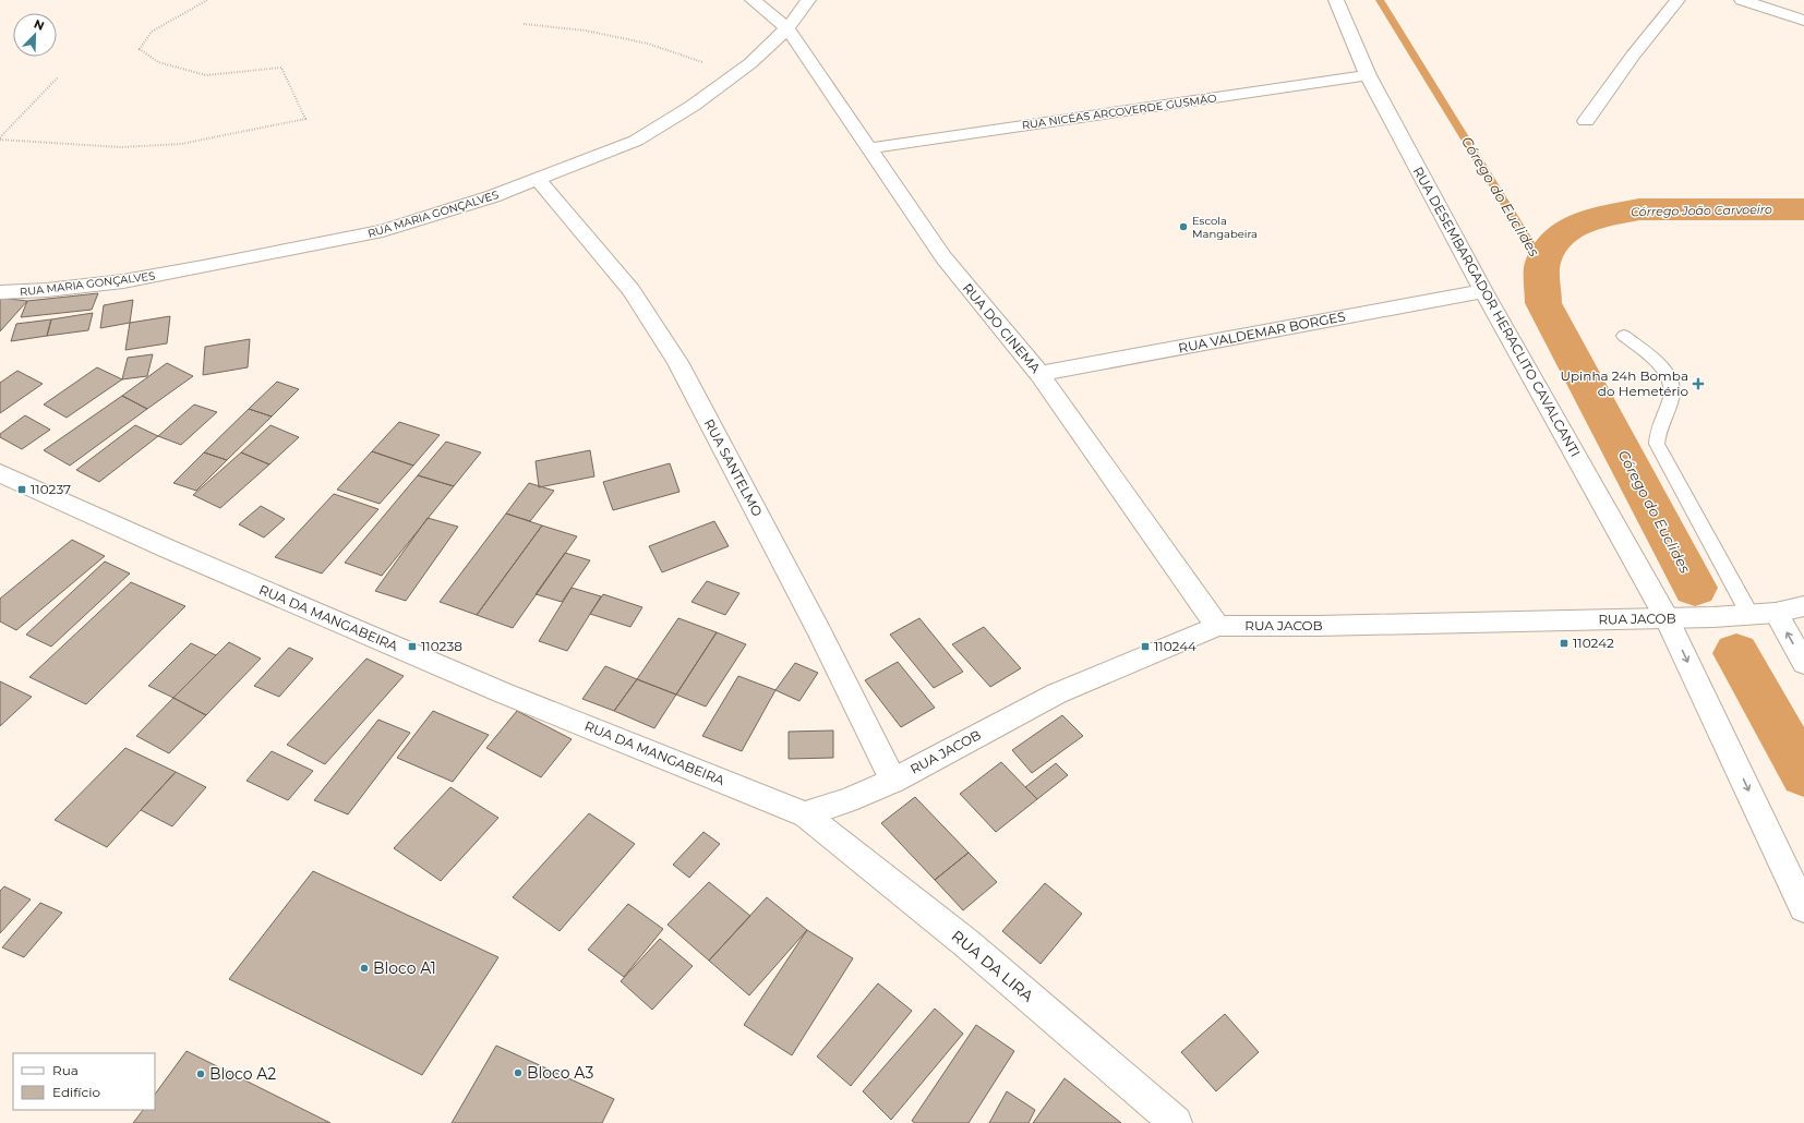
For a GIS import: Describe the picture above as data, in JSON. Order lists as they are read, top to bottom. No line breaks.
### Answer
{"streets":{"street":["RUA NICÉAS ARCOVERDE GUSMÃO","RUA MARIA GONÇALVES","RUA DESEMBARGADOR HERACLITO CAVALCANTI","RUA DO CINEMA","RUA VALDEMAR BORGES","RUA SANTELMO","RUA DA MANGABEIRA","RUA JACOB","RUA DA LIRA"]},"crossings":[["RUA NICÉAS ARCOVERDE GUSMÃO","RUA DESEMBARGADOR HERACLITO CAVALCANTI"],["RUA NICÉAS ARCOVERDE GUSMÃO","RUA DO CINEMA"],["RUA MARIA GONÇALVES","RUA DO CINEMA"],["RUA MARIA GONÇALVES","RUA SANTELMO"],["RUA DESEMBARGADOR HERACLITO CAVALCANTI","RUA VALDEMAR BORGES"],["RUA DESEMBARGADOR HERACLITO CAVALCANTI","RUA JACOB"],["RUA DO CINEMA","RUA VALDEMAR BORGES"],["RUA DO CINEMA","RUA JACOB"],["RUA SANTELMO","RUA JACOB"],["RUA DA MANGABEIRA","RUA JACOB"],["RUA DA MANGABEIRA","RUA DA LIRA"],["RUA JACOB","RUA DA LIRA"]],"water":["Córego do Euclides","Córrego João Carvoeiro"],"places":{"other":["Escola Mangabeira","Bloco A1","Bloco A3","Bloco A2"],"health":["Upinha 24h Bomba do Hemetério"],"transit":["110237","110242","110238","110244"]},"legend":["Rua","Edifício"],"north":"top right"}
